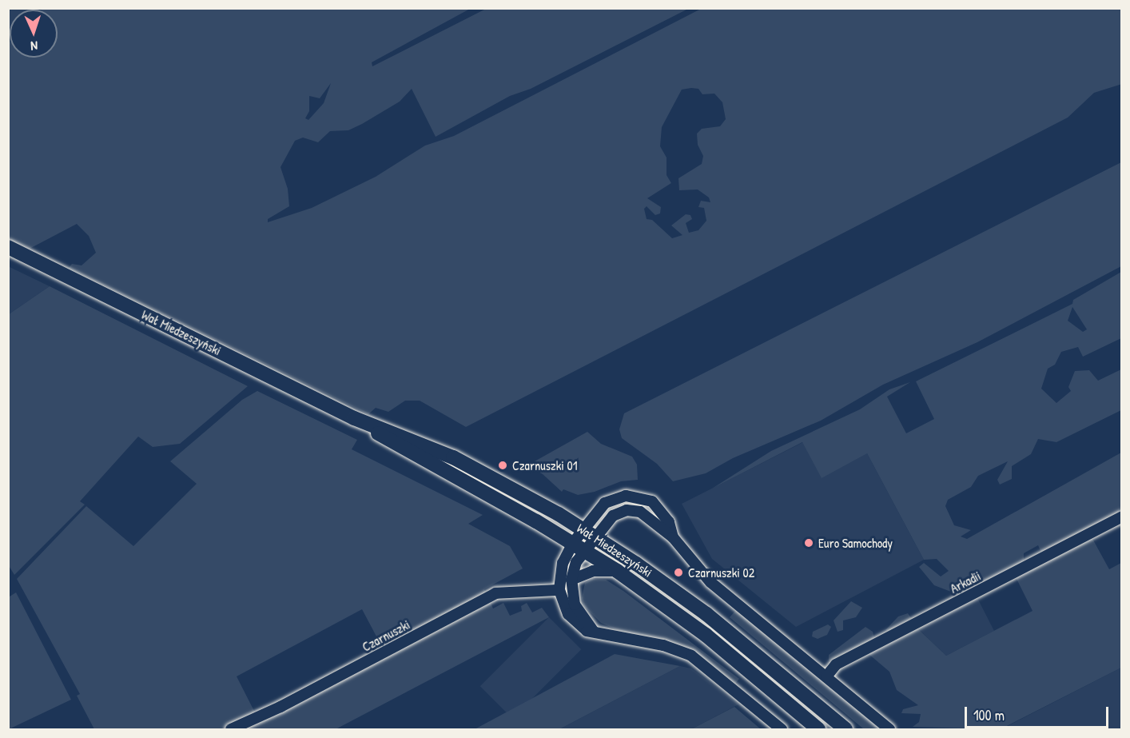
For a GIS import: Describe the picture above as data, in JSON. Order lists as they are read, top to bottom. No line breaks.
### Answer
{"streets":{"main road":["Wał Miedzeszyński"],"street":["Arkadii","Czarnuszki"]},"places":["Czarnuszki 01","Euro Samochody","Czarnuszki 02"],"scale_bar":"100 m","north":"bottom"}
